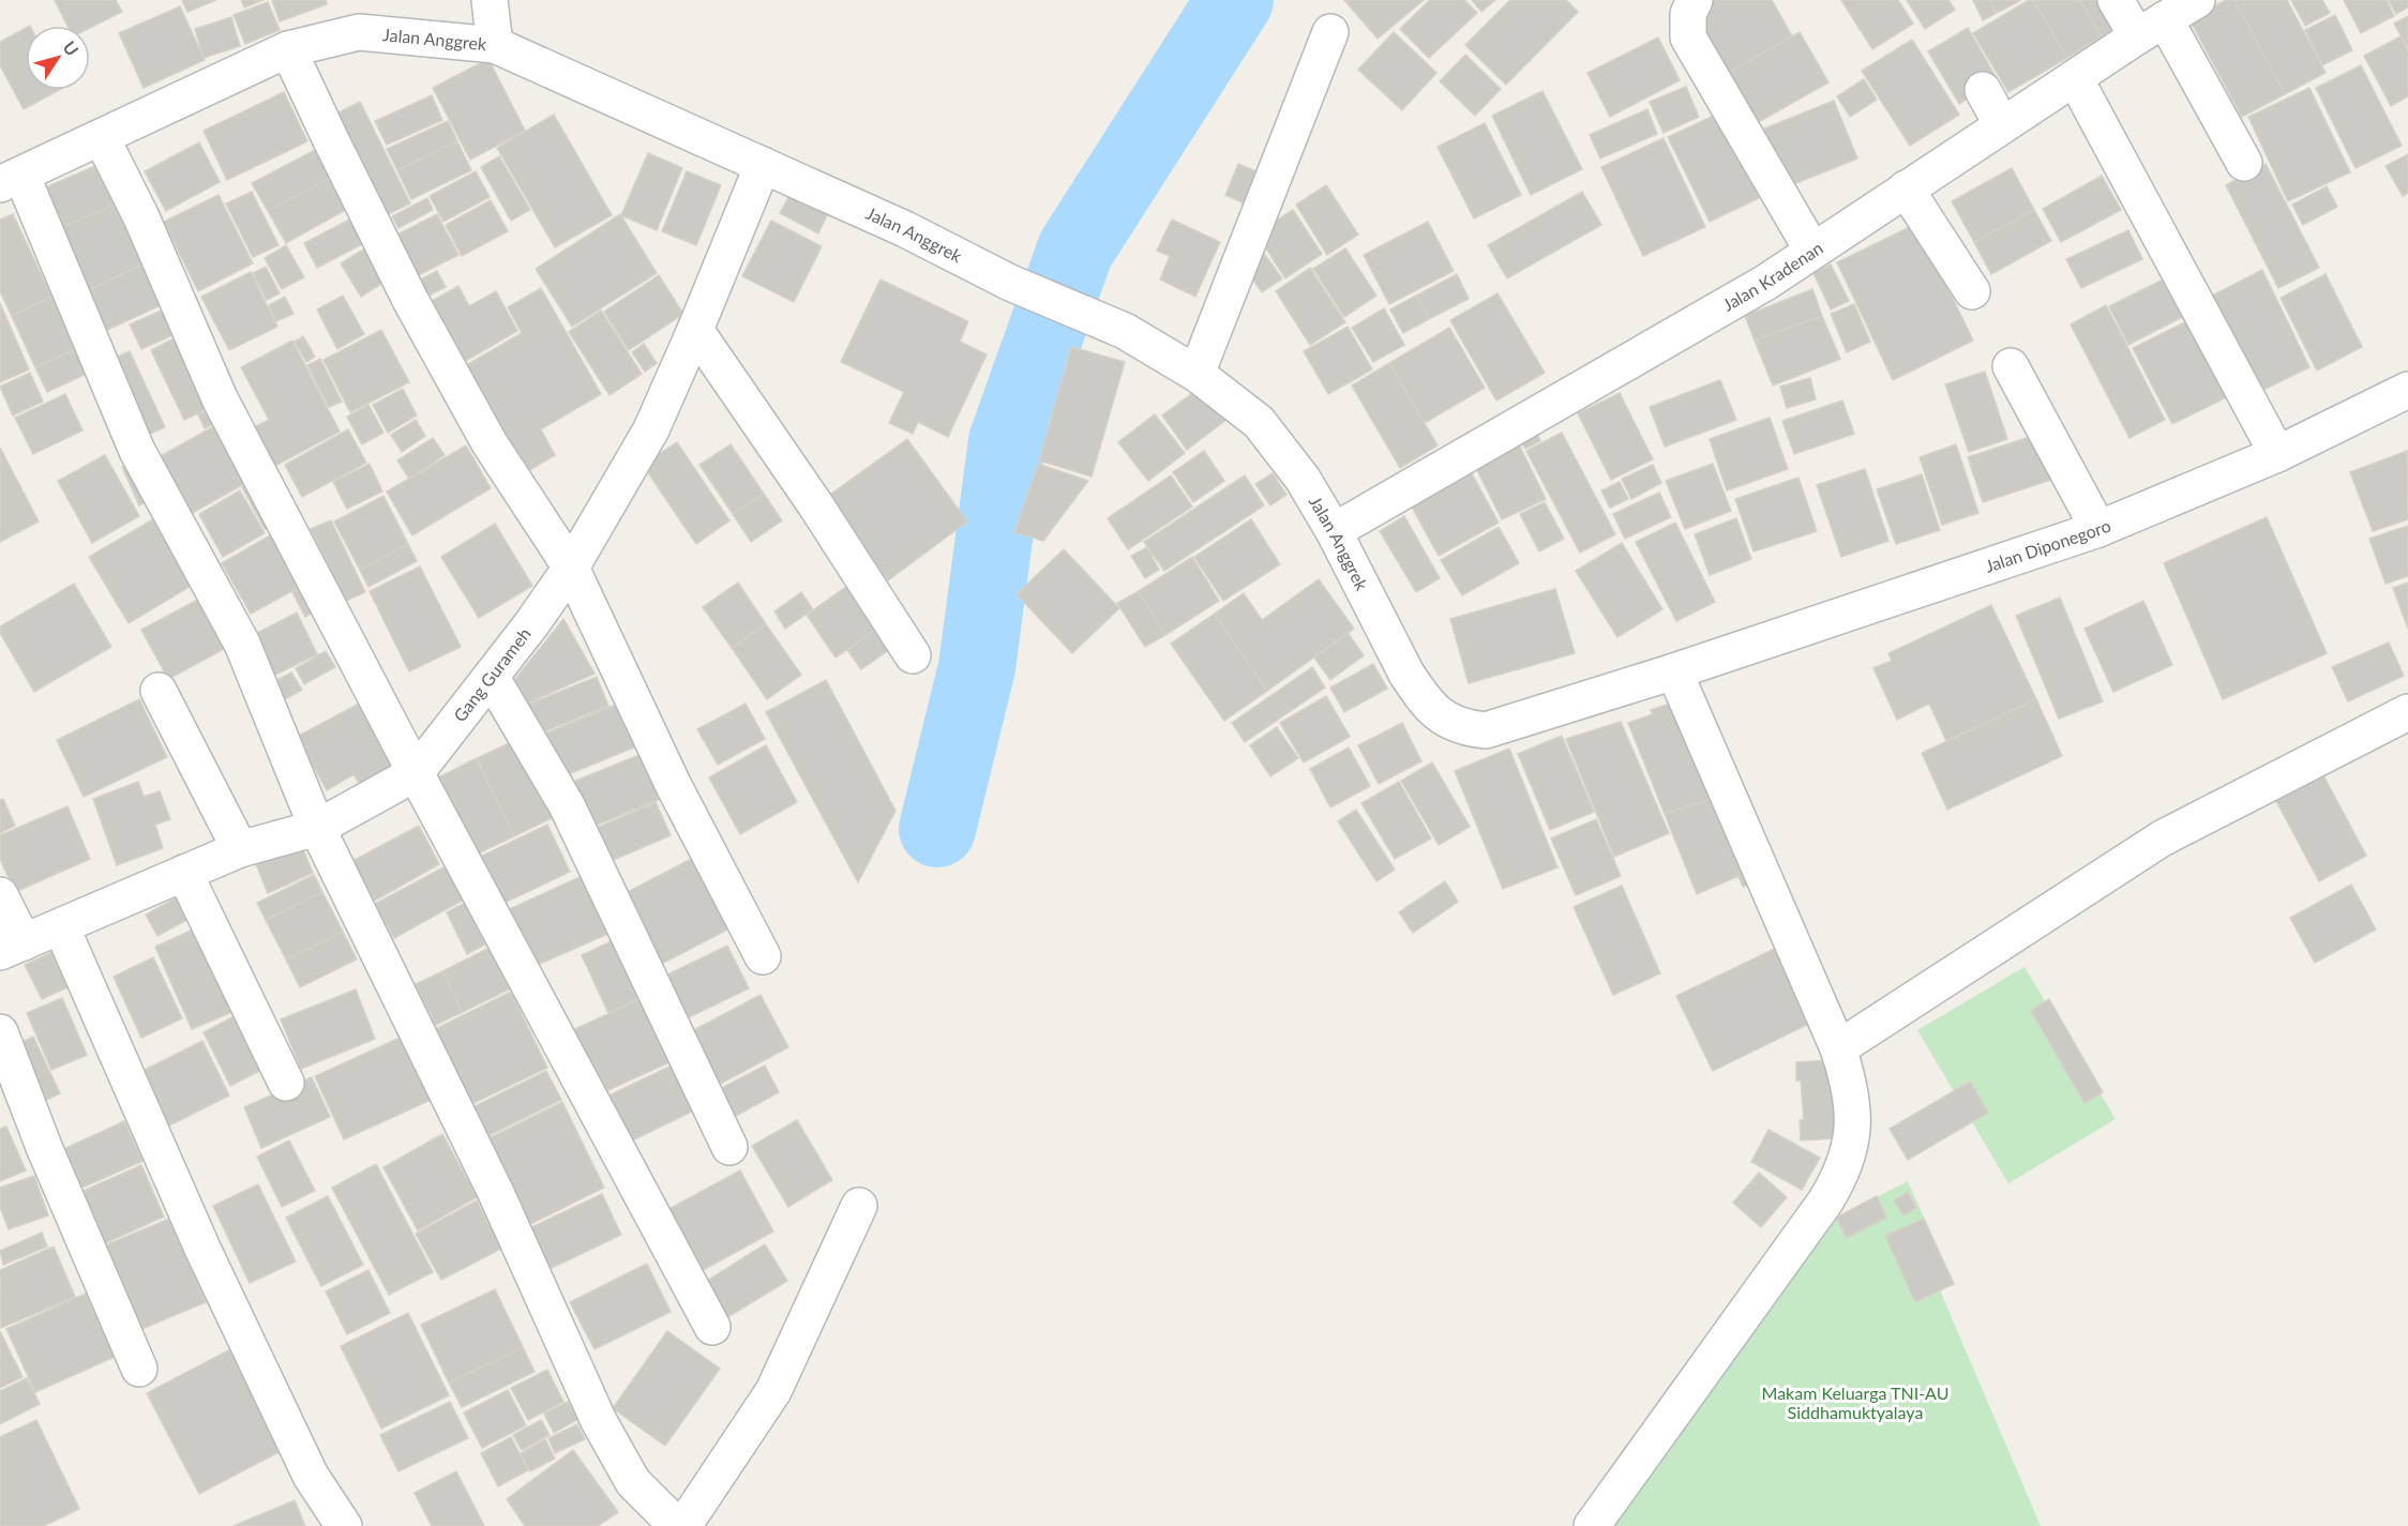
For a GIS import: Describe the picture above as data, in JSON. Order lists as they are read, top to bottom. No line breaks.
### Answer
{"streets":{"street":["Jalan Anggrek","Jalan Kradenan","Jalan Diponegoro","Gang Gurameh"]},"crossings":[["Jalan Anggrek","Jalan Kradenan"],["Jalan Anggrek","Jalan Diponegoro"],["Jalan Anggrek","Gang Gurameh"]],"parks":["Makam Keluarga TNI-AU Siddhamuktyalaya"],"north":"top right"}
